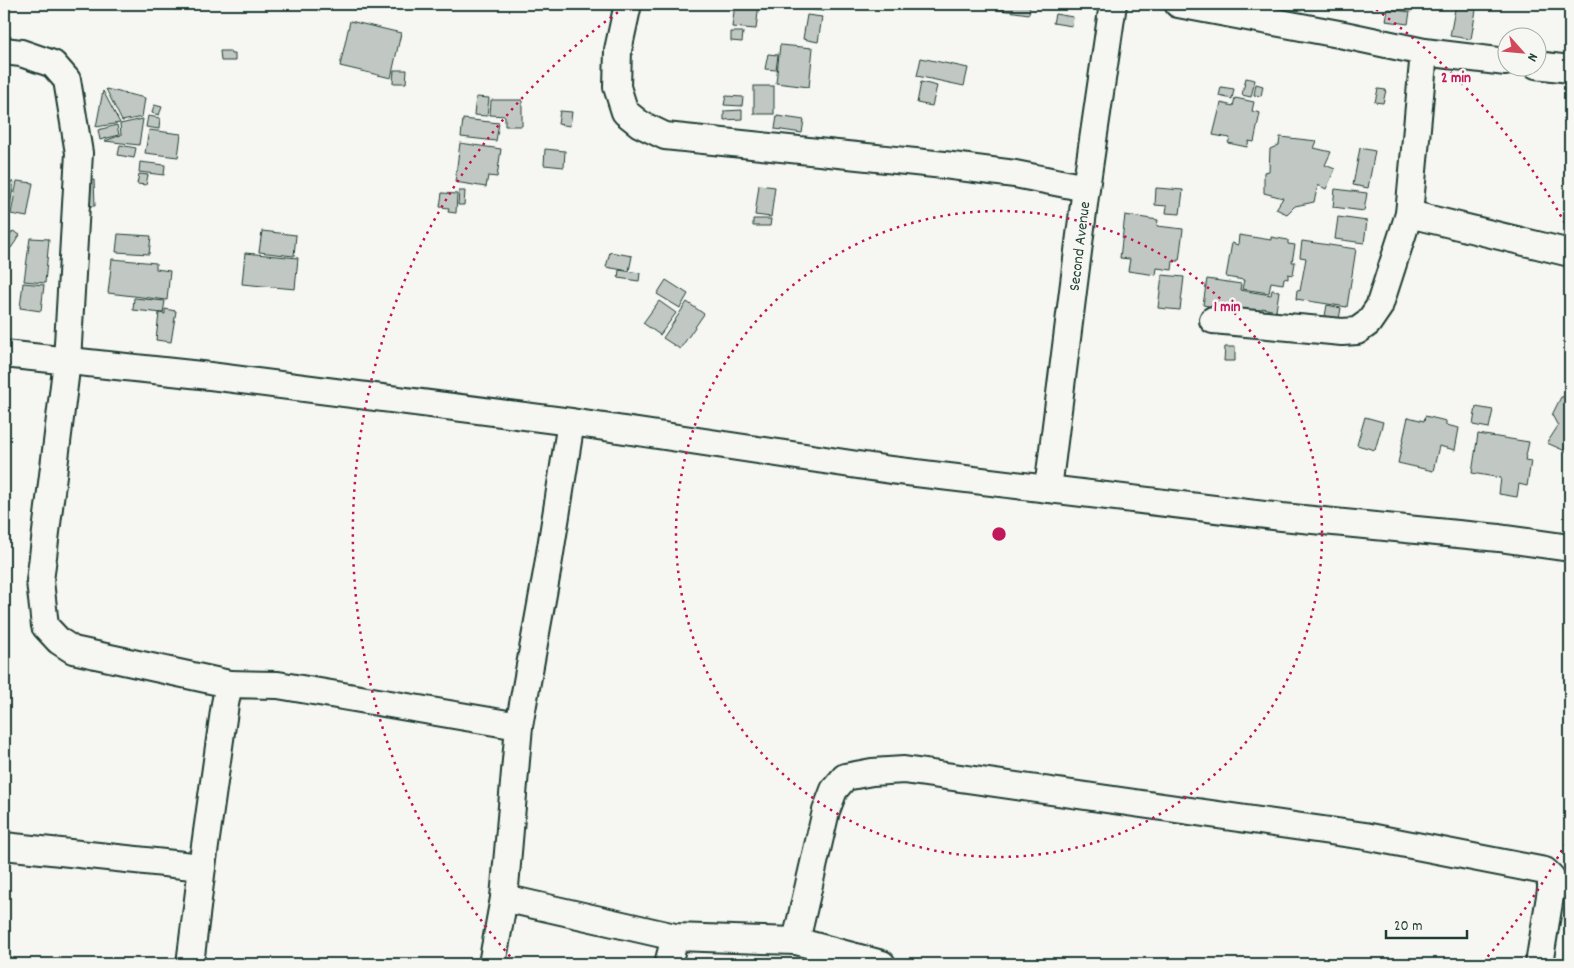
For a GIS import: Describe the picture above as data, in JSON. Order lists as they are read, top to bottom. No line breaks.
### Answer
{"streets":{"street":["Second Avenue"]},"scale_bar":"20 m","north":"bottom right","rings":["2 min","1 min"]}
